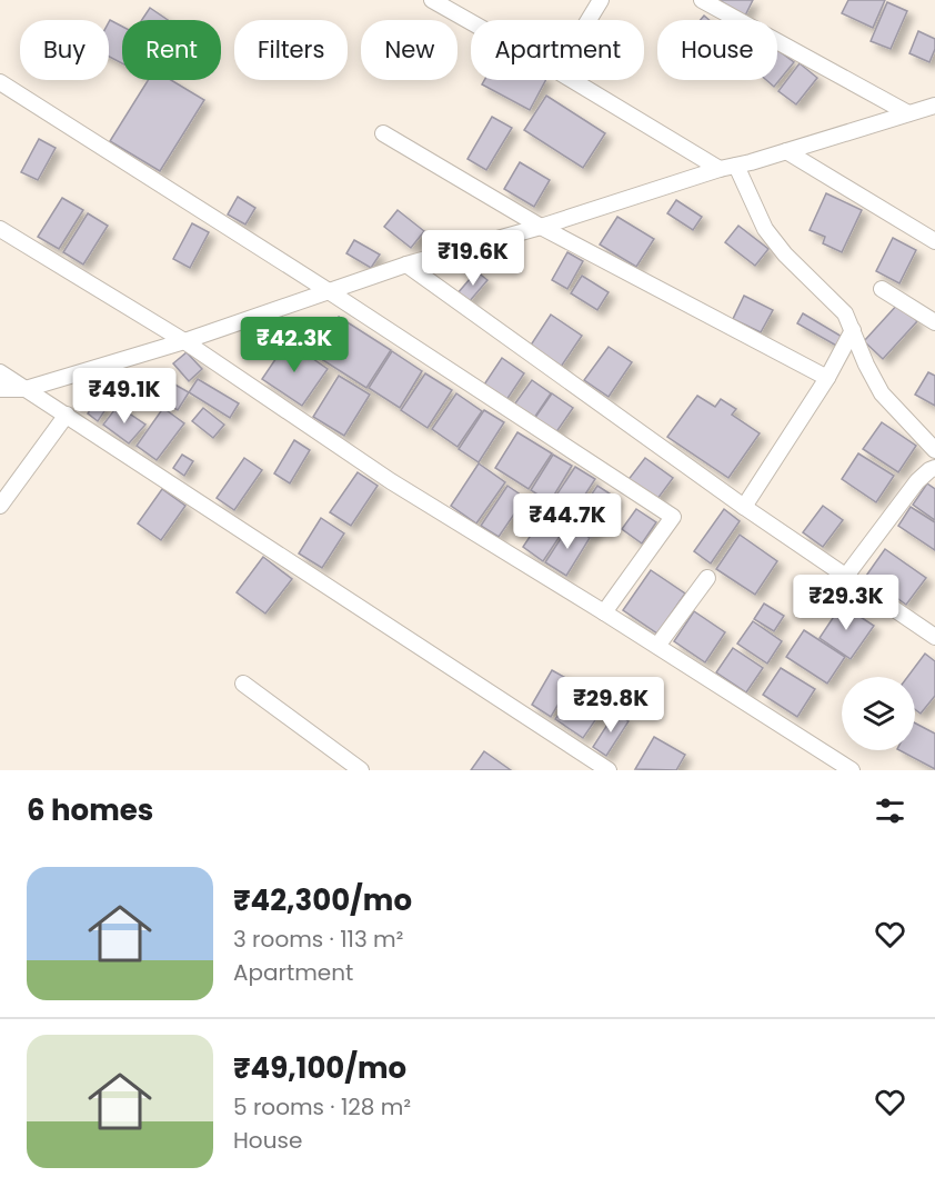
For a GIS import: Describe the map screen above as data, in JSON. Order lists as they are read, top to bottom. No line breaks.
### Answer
{"page":{"chip":["Buy","Rent","Filters","New","Apartment","House"],"price":["₹19.6K","₹42.3K","₹49.1K","₹44.7K","₹29.3K","₹29.8K"],"heading":"6 homes","list":[{"name":"₹42,300/mo","note":"3 rooms · 113 m² · Apartment"},{"name":"₹49,100/mo","note":"5 rooms · 128 m² · House"}]}}
